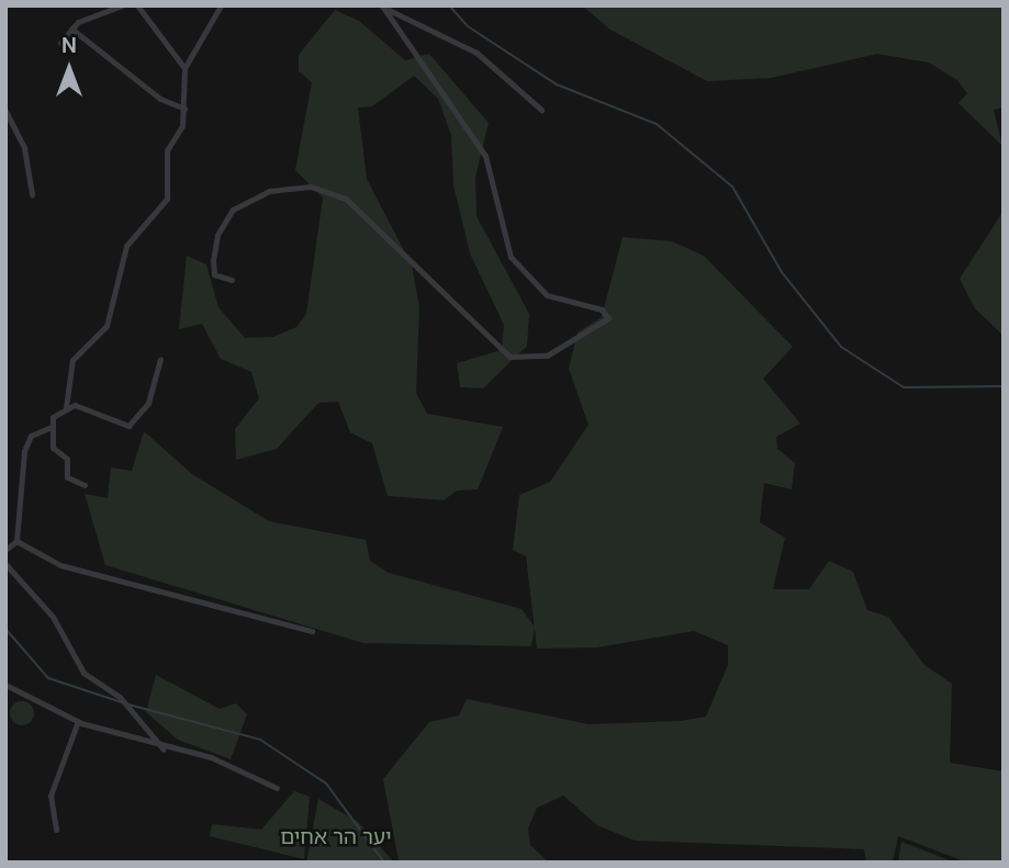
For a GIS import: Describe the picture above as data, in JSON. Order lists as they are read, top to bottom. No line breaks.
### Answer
{"parks":["יער הר אחים"],"north":"top"}
